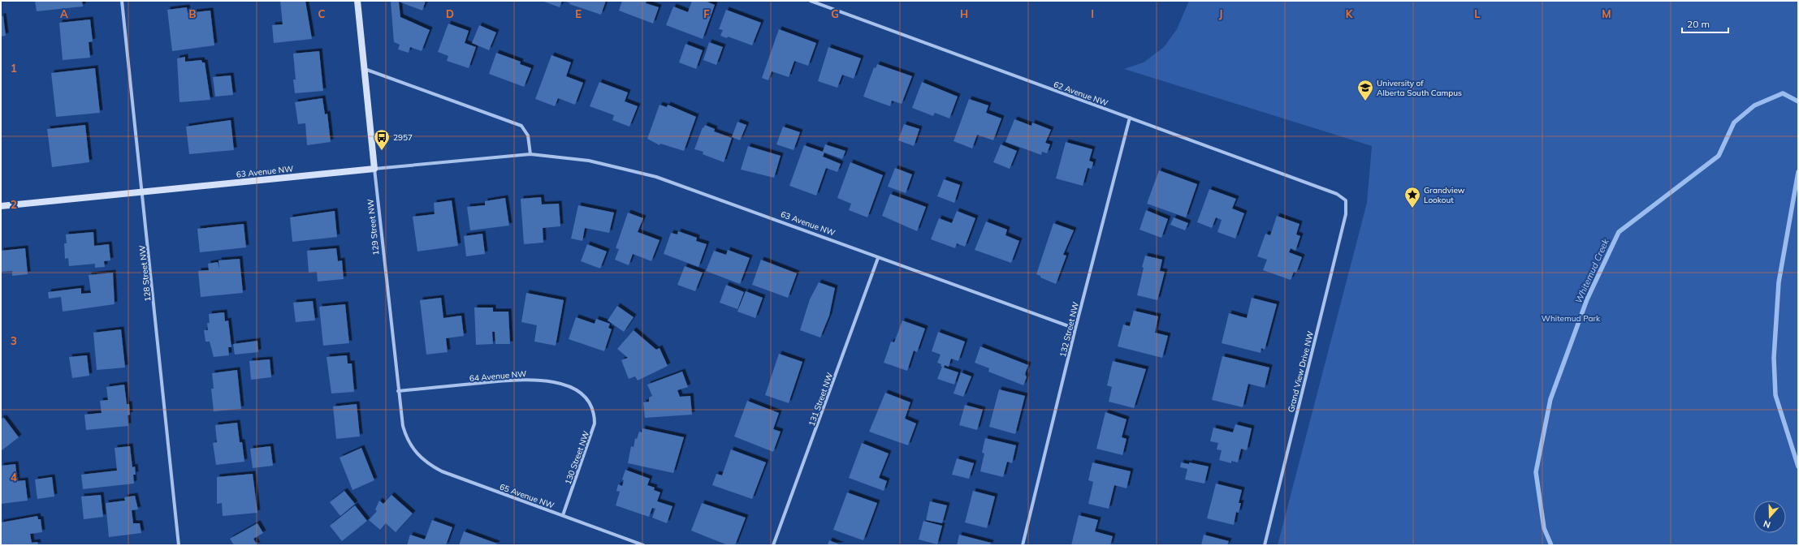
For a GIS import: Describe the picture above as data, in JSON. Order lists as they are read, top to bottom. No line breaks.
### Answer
{"streets":{"street":["62 Avenue NW","63 Avenue NW","129 Street NW","128 Street NW","132 Street NW","Grand View Drive NW","64 Avenue NW","131 Street NW","130 Street NW","65 Avenue NW"]},"crossings":[["62 Avenue NW","132 Street NW"],["62 Avenue NW","Grand View Drive NW"],["63 Avenue NW","129 Street NW"],["63 Avenue NW","128 Street NW"],["63 Avenue NW","132 Street NW"],["63 Avenue NW","131 Street NW"],["129 Street NW","64 Avenue NW"],["129 Street NW","65 Avenue NW"],["64 Avenue NW","130 Street NW"],["130 Street NW","65 Avenue NW"]],"water":["Whitemud Creek"],"parks":["Whitemud Park"],"places":{"school or university":["University of Alberta South Campus"],"bus stop":["2957"],"place":["Grandview Lookout"]},"scale_bar":"20 m","north":"bottom","grid":{"columns":["A","B","C","D","E","F","G","H","I","J","K","L","M"],"rows":["1","2","3","4"]}}
